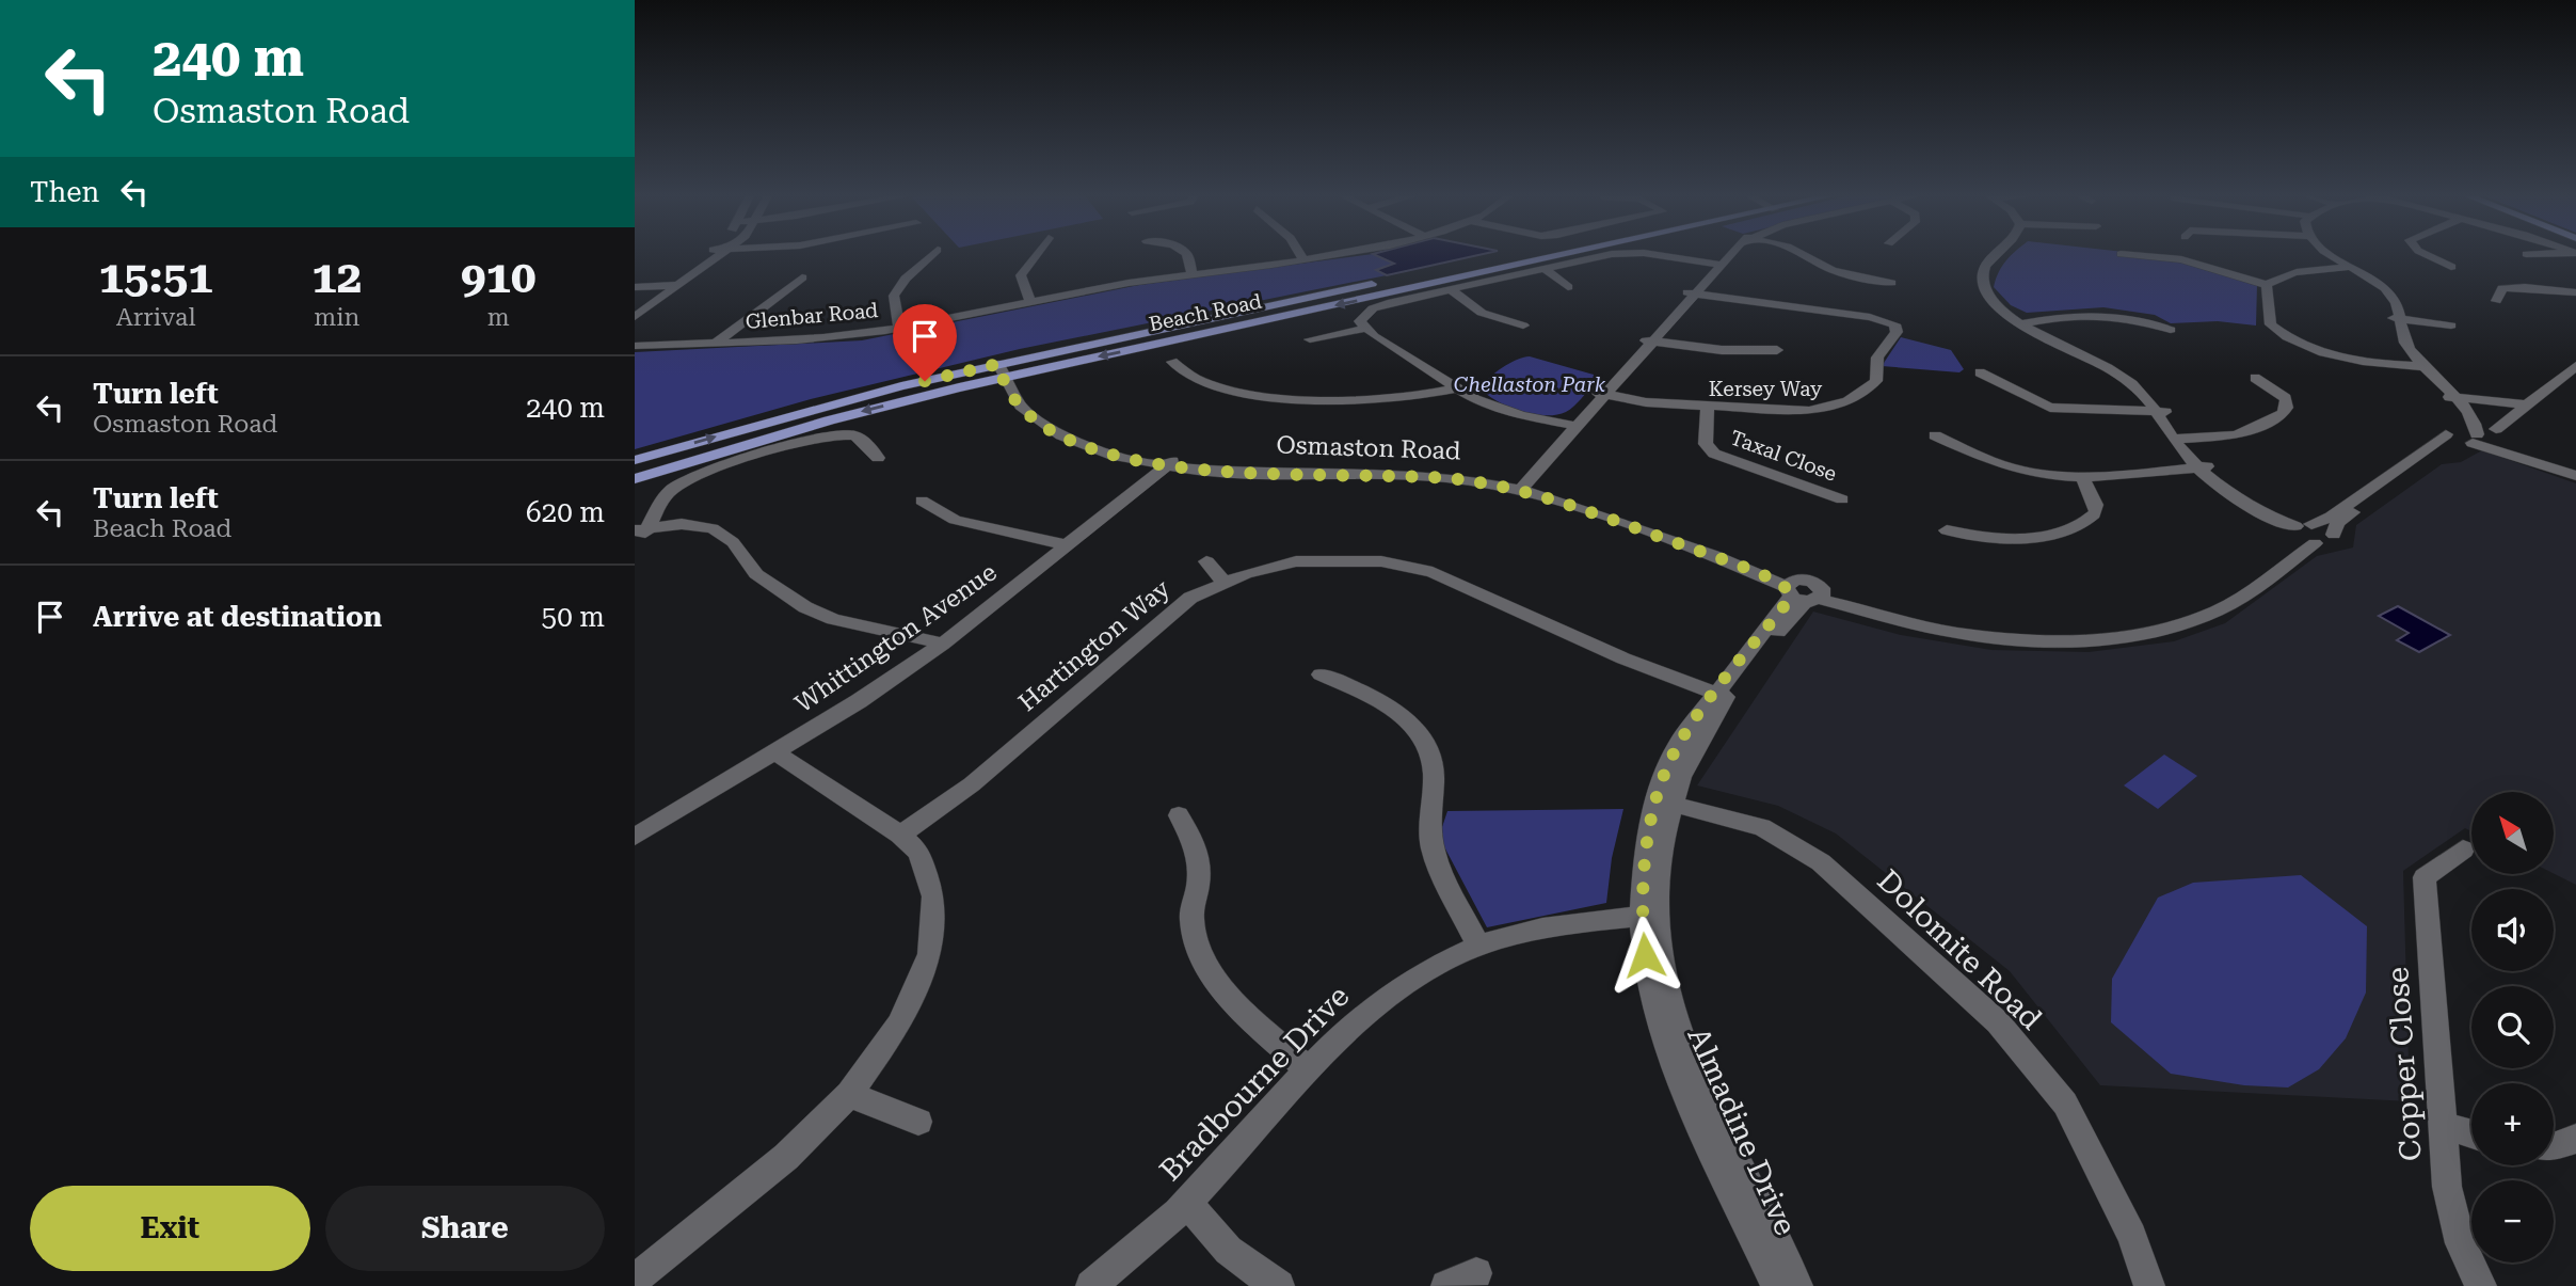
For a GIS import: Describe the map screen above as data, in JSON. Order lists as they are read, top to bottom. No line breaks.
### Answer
{"streets":{"main road":["Beach Road"],"street":["Glenbar Road","Kersey Way","Osmaston Road","Taxal Close","Whittington Avenue","Hartington Way","Dolomite Road","Copper Close","Bradbourne Drive","Almadine Drive"]},"crossings":[["Beach Road","Osmaston Road"],["Kersey Way","Taxal Close"],["Osmaston Road","Whittington Avenue"],["Osmaston Road","Almadine Drive"],["Hartington Way","Almadine Drive"],["Dolomite Road","Almadine Drive"],["Bradbourne Drive","Almadine Drive"]],"parks":["Chellaston Park"],"north":"top left","page":{"turn":["240 m","Osmaston Road"],"then":"Then","eta":["15:51","Arrival","12","min","910","m"],"list":[{"name":"Turn left","note":"Osmaston Road","value":"240 m"},{"name":"Turn left","note":"Beach Road","value":"620 m"},{"name":"Arrive at destination","value":"50 m"}],"map_buttons":["+","−"],"buttons":["Exit","Share"]}}
